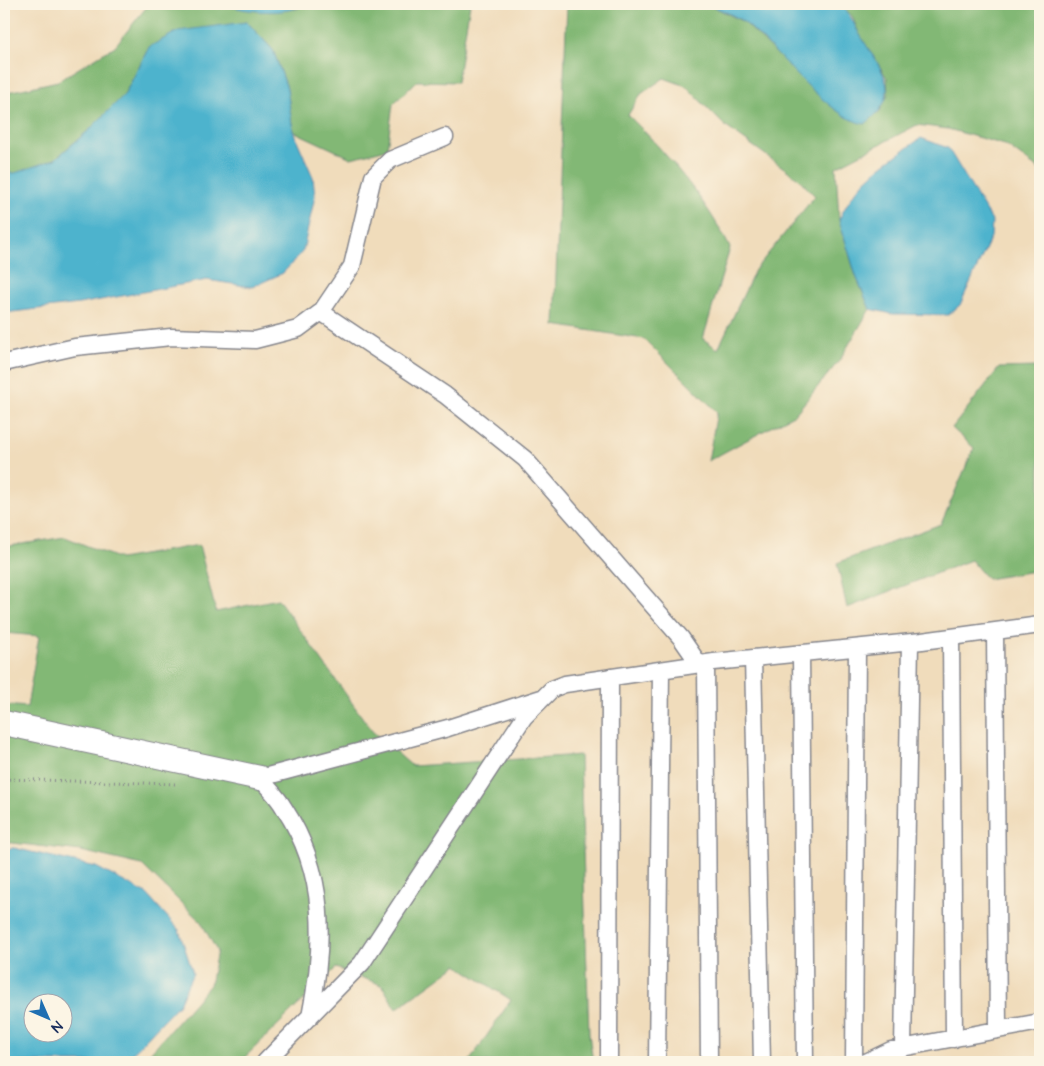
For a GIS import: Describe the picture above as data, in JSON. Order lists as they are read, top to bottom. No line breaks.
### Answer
{"north":"bottom right"}
